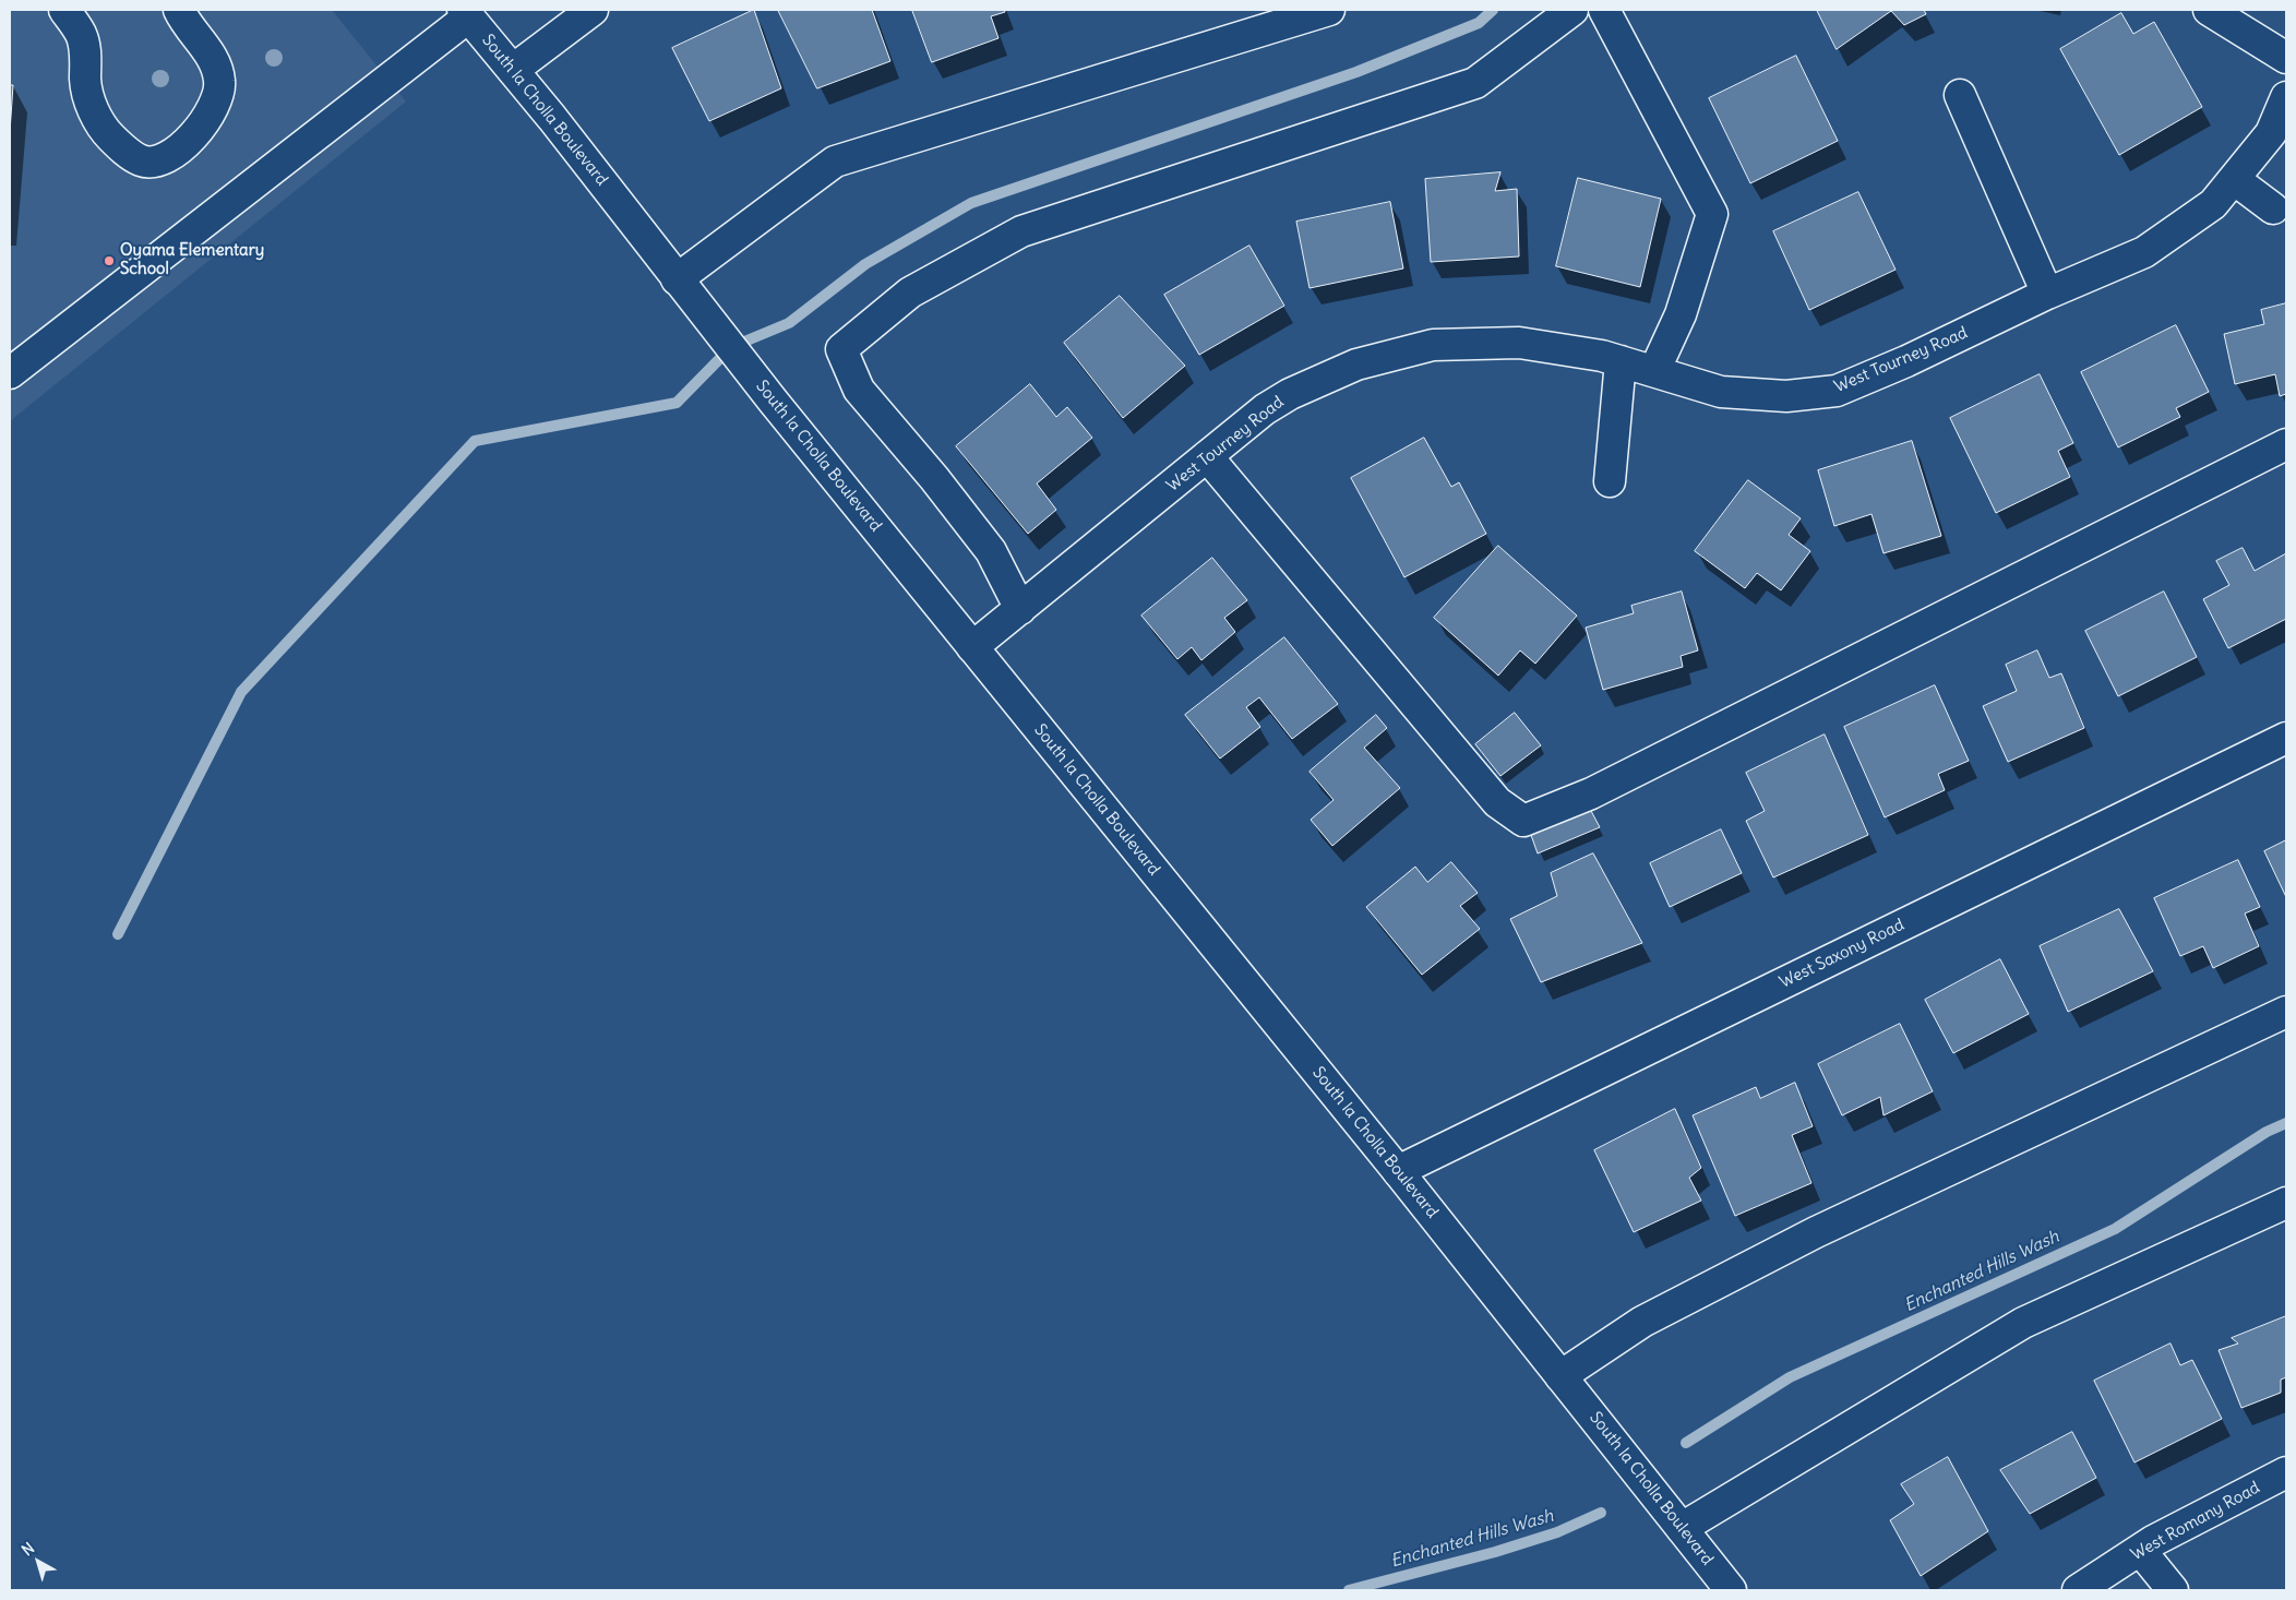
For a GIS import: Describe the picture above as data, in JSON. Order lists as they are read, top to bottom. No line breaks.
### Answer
{"streets":{"street":["South la Cholla Boulevard","West Tourney Road","West Saxony Road","West Romany Road"]},"crossings":[["South la Cholla Boulevard","West Tourney Road"],["South la Cholla Boulevard","West Saxony Road"]],"water":["Enchanted Hills Wash"],"places":["Oyama Elementary School"],"north":"top left"}
